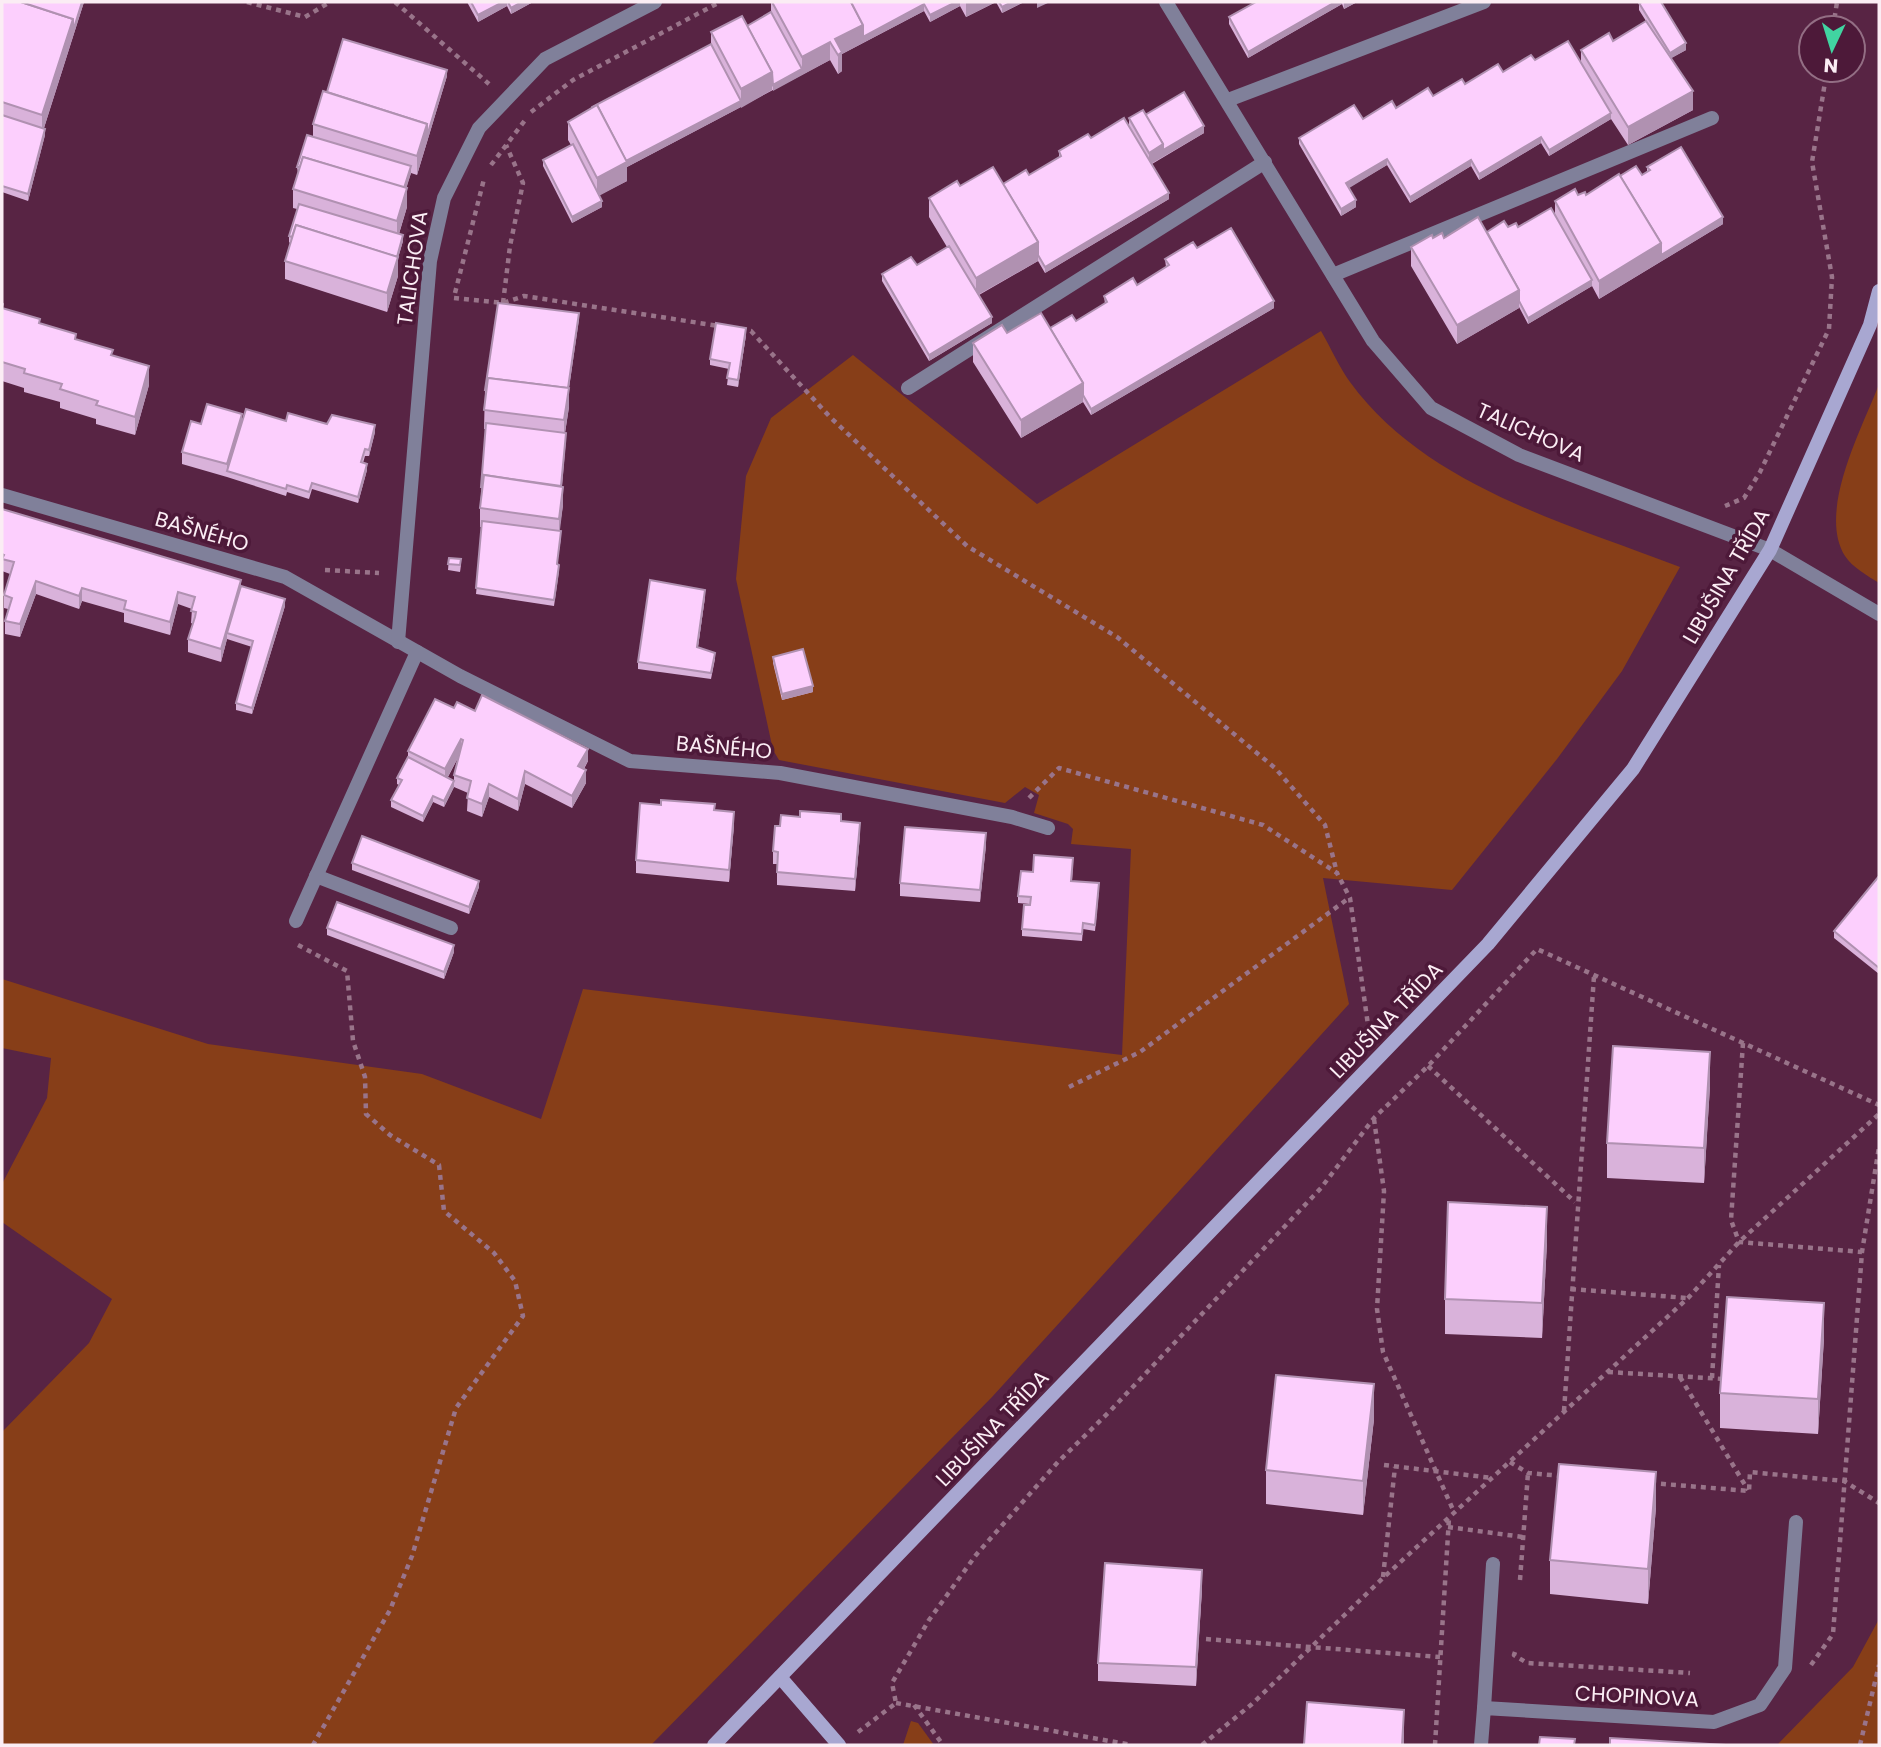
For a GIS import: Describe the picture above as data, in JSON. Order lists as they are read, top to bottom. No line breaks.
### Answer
{"streets":{"street":["TALICHOVA","BAŠNÉHO","LIBUŠINA TŘÍDA","CHOPINOVA"]},"crossings":[["TALICHOVA","BAŠNÉHO"],["TALICHOVA","LIBUŠINA TŘÍDA"]],"north":"bottom"}
